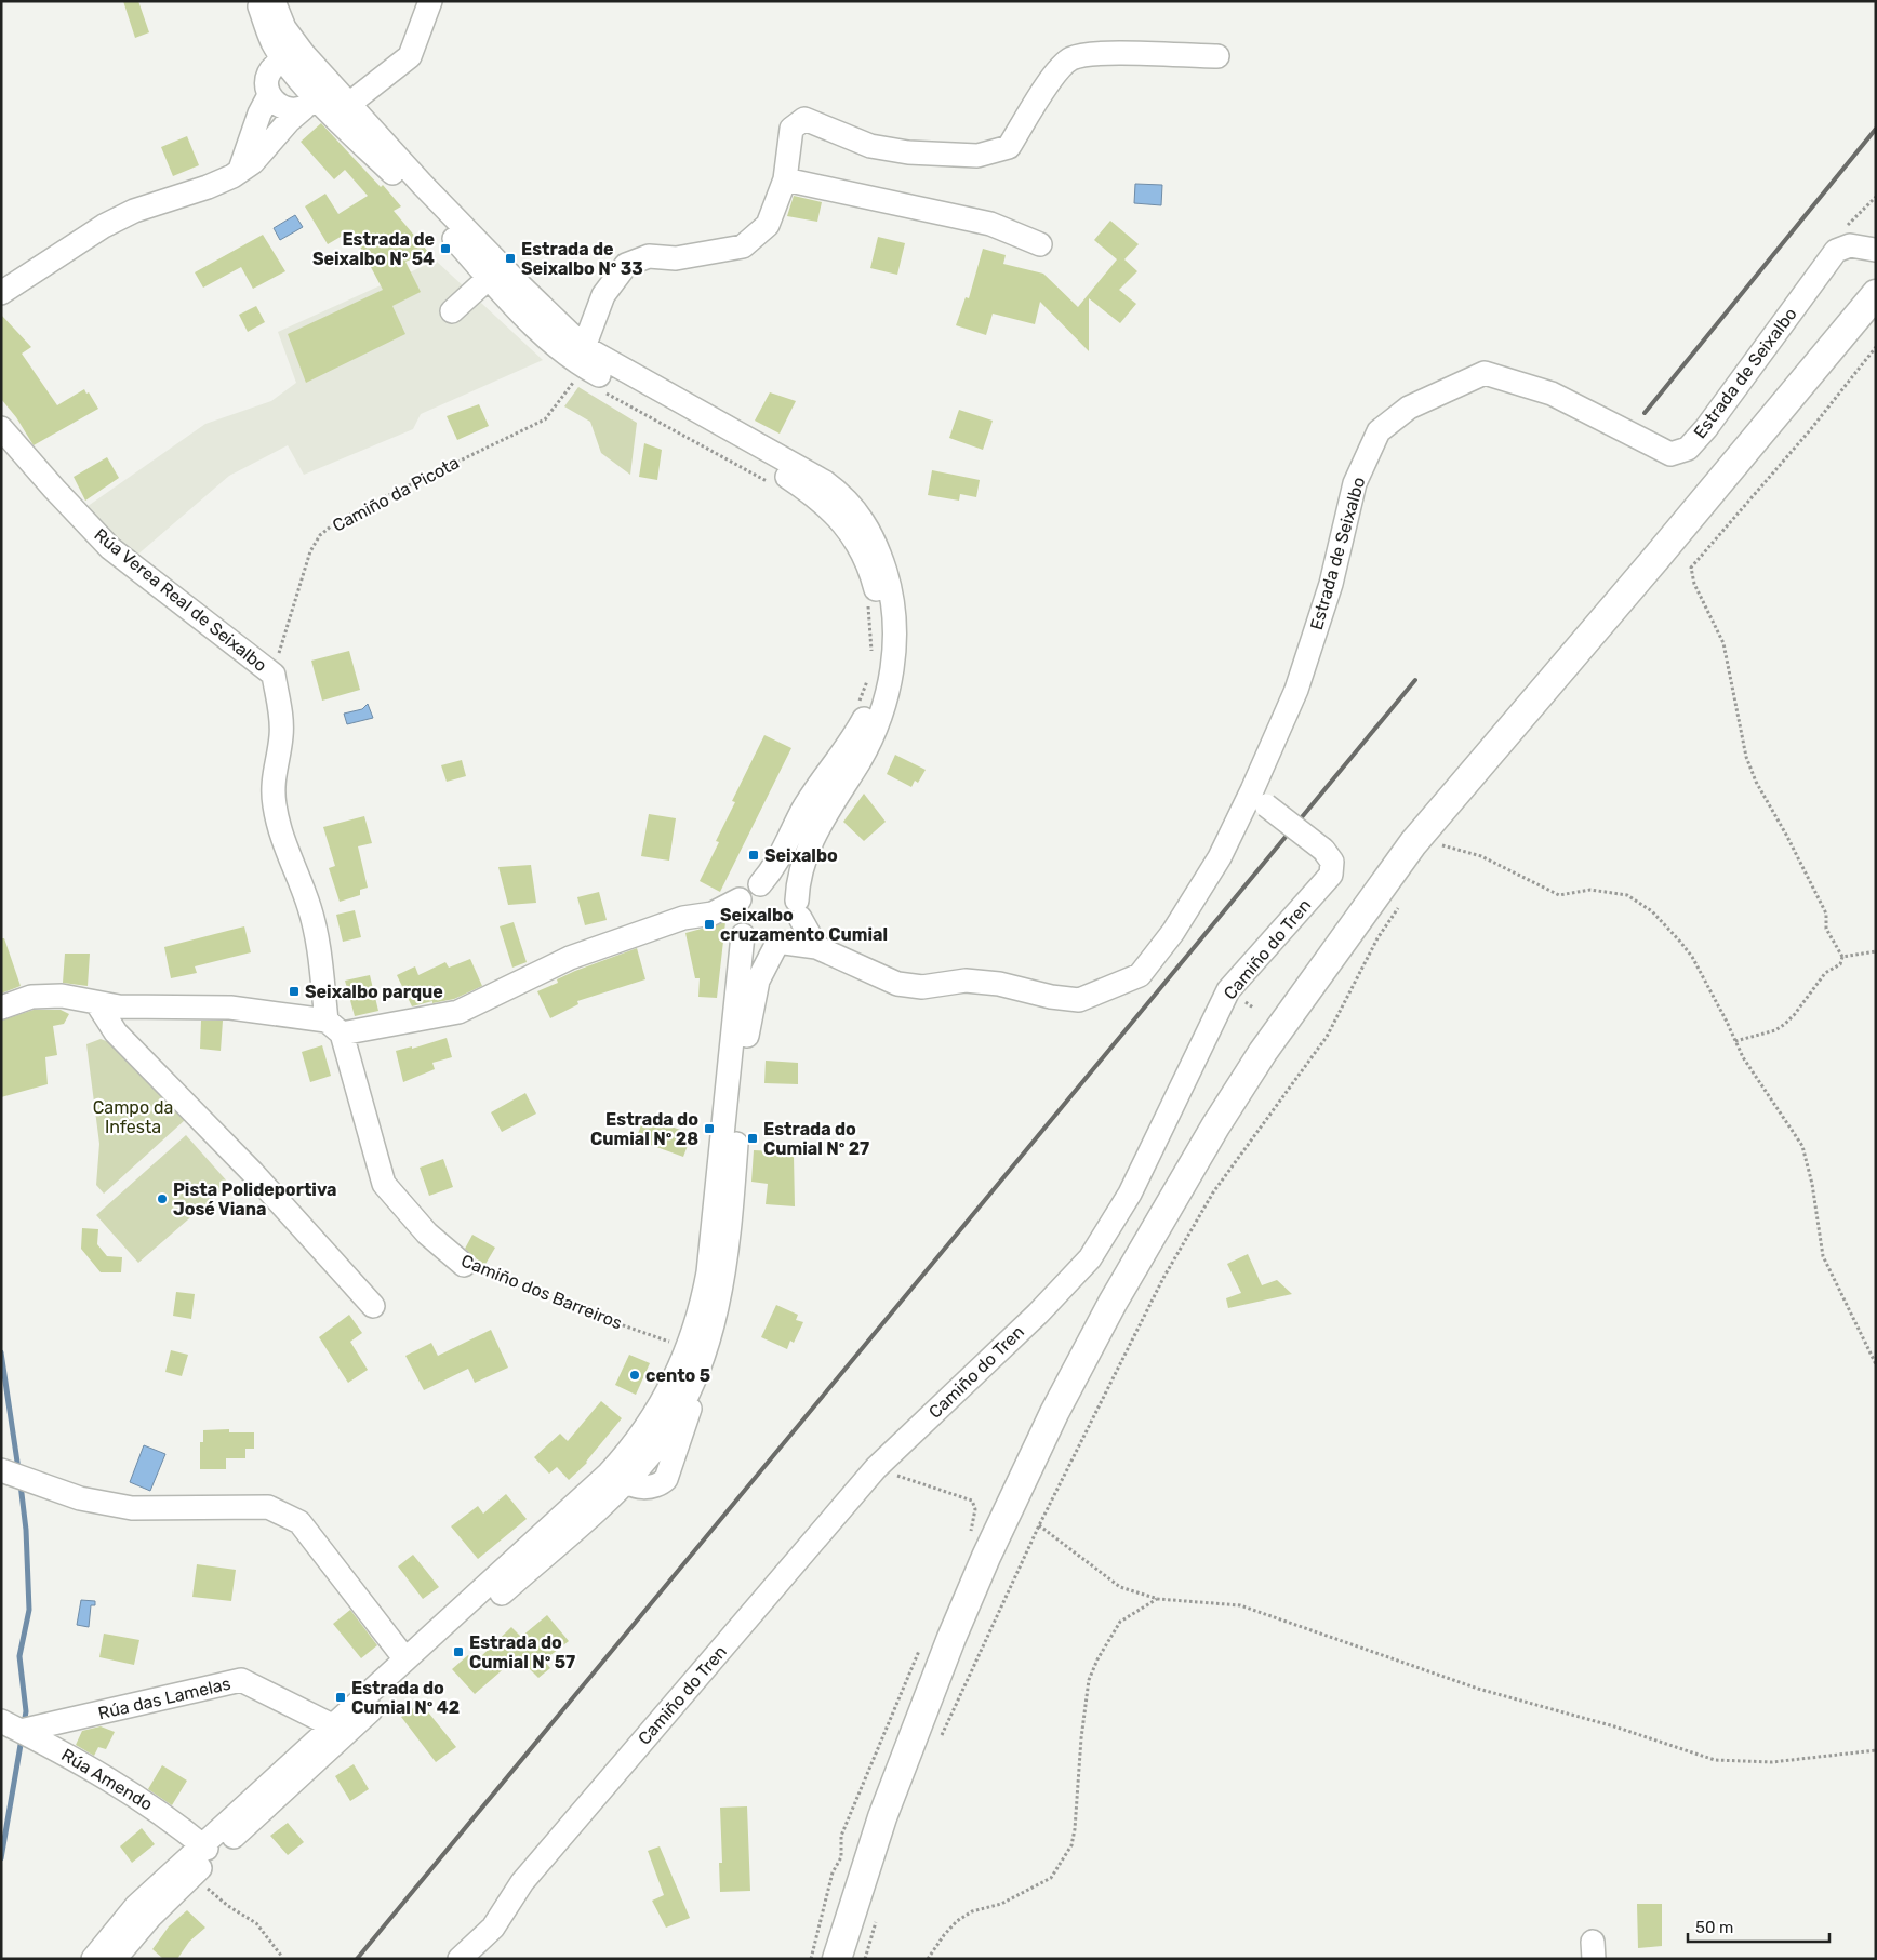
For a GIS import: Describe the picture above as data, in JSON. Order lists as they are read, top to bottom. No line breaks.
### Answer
{"streets":{"street":["Estrada de Seixalbo","Rúa Verea Real de Seixalbo","Camiño do Tren","Camiño dos Barreiros","Rúa das Lamelas","Rúa Amendo"],"path":["Camiño da Picota"]},"crossings":[["Estrada de Seixalbo","Camiño do Tren"],["Camiño da Picota","Rúa Verea Real de Seixalbo"],["Rúa das Lamelas","Rúa Amendo"]],"parks":["Campo da Infesta"],"places":{"transit":["Estrada de Seixalbo Nº 54","Estrada de Seixalbo Nº 33","Seixalbo","Seixalbo cruzamento Cumial","Seixalbo parque","Estrada do Cumial Nº 28","Estrada do Cumial Nº 27","Estrada do Cumial Nº 57","Estrada do Cumial Nº 42"],"other":["Pista Polideportiva José Viana","cento 5"]},"scale_bar":"50 m"}
